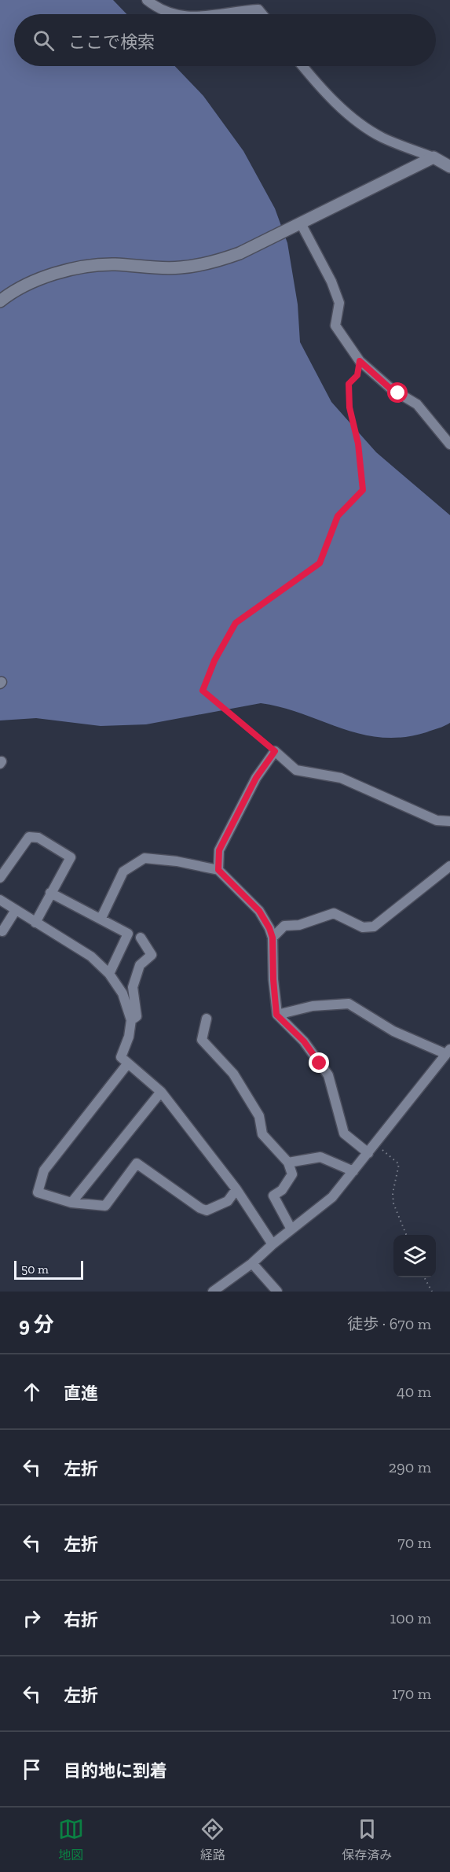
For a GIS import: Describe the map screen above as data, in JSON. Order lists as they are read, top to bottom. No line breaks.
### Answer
{"scale_bar":"50 m","page":{"search":"ここで検索","scale":"50 m","heading":["9 分","徒歩 · 670 m"],"list":[["直進","40 m"],["左折","290 m"],["左折","70 m"],["右折","100 m"],["左折","170 m"],"目的地に到着"],"nav":["地図","経路","保存済み"]}}
